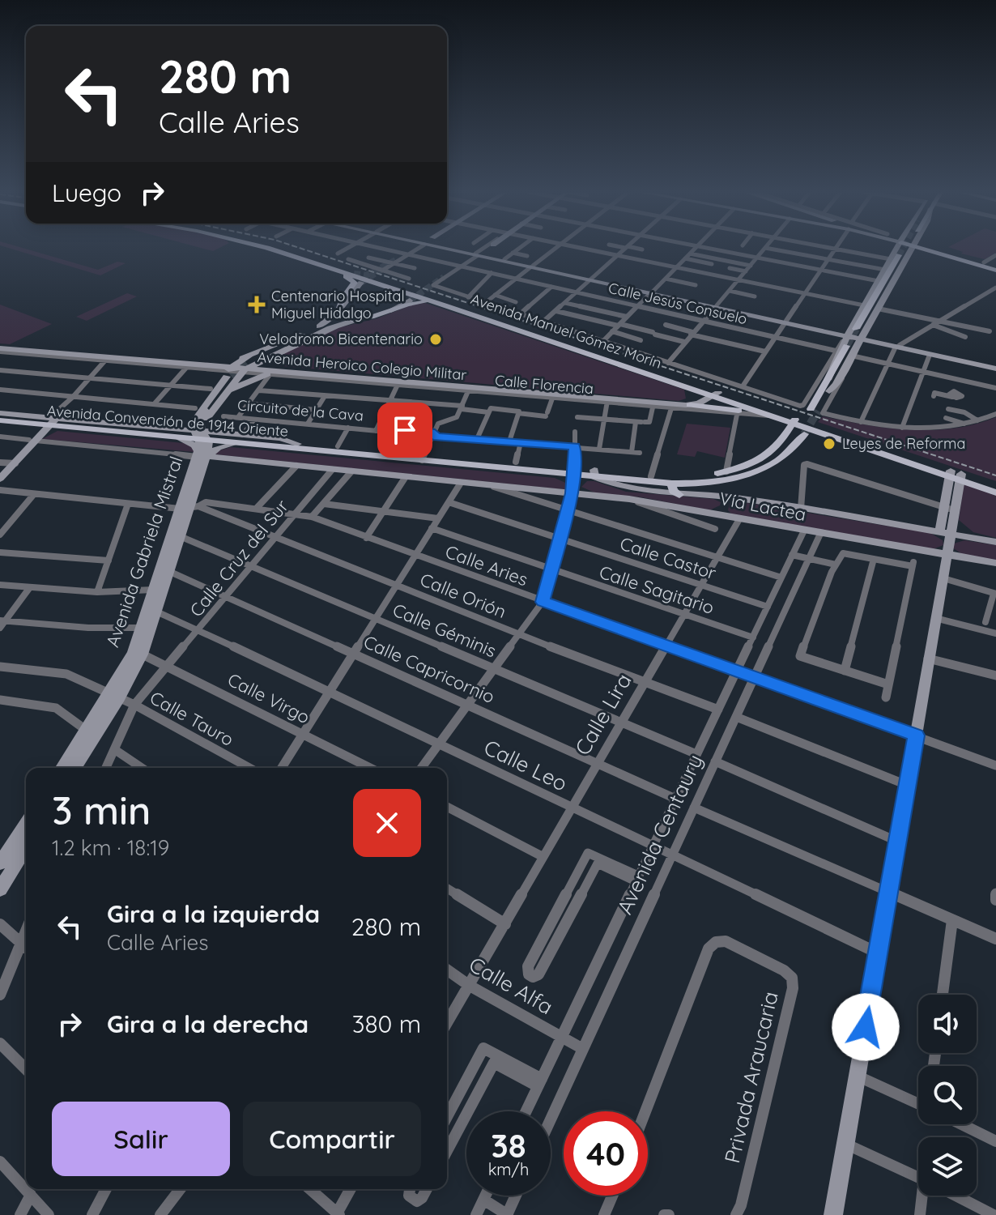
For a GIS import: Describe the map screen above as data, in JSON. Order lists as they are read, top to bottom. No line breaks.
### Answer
{"streets":{"main road":["Avenida Manuel Gómez Morín","Avenida Convención de 1914 Oriente"],"street":["Calle Jesús Consuelo","Avenida Heroico Colegio Militar","Calle Florencia","Circuito de la Cava","Vía Lactea","Avenida Gabriela Mistral","Calle Cruz del Sur","Calle Castor","Calle Aries","Calle Sagitario","Calle Orión","Calle Géminis","Calle Capricornio","Calle Virgo","Calle Lira","Calle Tauro","Calle Leo","Avenida Centaury","Calle Alfa","Privada Araucaria"]},"crossings":[["Avenida Manuel Gómez Morín","Avenida Heroico Colegio Militar"],["Avenida Manuel Gómez Morín","Calle Florencia"],["Avenida Manuel Gómez Morín","Avenida Convención de 1914 Oriente"],["Avenida Heroico Colegio Militar","Calle Florencia"],["Avenida Heroico Colegio Militar","Avenida Gabriela Mistral"],["Avenida Convención de 1914 Oriente","Vía Lactea"],["Avenida Convención de 1914 Oriente","Avenida Gabriela Mistral"],["Vía Lactea","Avenida Gabriela Mistral"],["Vía Lactea","Calle Cruz del Sur"],["Vía Lactea","Calle Lira"],["Vía Lactea","Avenida Centaury"],["Avenida Gabriela Mistral","Calle Aries"],["Avenida Gabriela Mistral","Calle Orión"],["Avenida Gabriela Mistral","Calle Géminis"],["Avenida Gabriela Mistral","Calle Capricornio"],["Avenida Gabriela Mistral","Calle Virgo"],["Avenida Gabriela Mistral","Calle Tauro"],["Avenida Gabriela Mistral","Calle Leo"],["Calle Cruz del Sur","Calle Aries"],["Calle Cruz del Sur","Calle Orión"],["Calle Cruz del Sur","Calle Géminis"],["Calle Cruz del Sur","Calle Capricornio"],["Calle Cruz del Sur","Calle Virgo"],["Calle Cruz del Sur","Calle Tauro"],["Calle Cruz del Sur","Calle Leo"],["Calle Castor","Calle Lira"],["Calle Castor","Avenida Centaury"],["Calle Aries","Calle Orión"],["Calle Aries","Calle Lira"],["Calle Aries","Avenida Centaury"],["Calle Sagitario","Calle Lira"],["Calle Sagitario","Avenida Centaury"],["Calle Orión","Calle Lira"],["Calle Orión","Avenida Centaury"],["Calle Géminis","Calle Lira"],["Calle Géminis","Avenida Centaury"],["Calle Capricornio","Calle Lira"],["Calle Capricornio","Avenida Centaury"],["Calle Lira","Calle Leo"],["Calle Lira","Calle Alfa"],["Calle Leo","Avenida Centaury"],["Avenida Centaury","Calle Alfa"]],"places":{"health":["Centenario Hospital Miguel Hidalgo"],"other":["Velodromo Bicentenario","Leyes de Reforma"]},"page":{"turn":["280 m","Calle Aries"],"then":"Luego","heading":["3 min","1.2 km · 18:19"],"list":[{"name":"Gira a la izquierda","note":"Calle Aries","value":"280 m"},{"name":"Gira a la derecha","value":"380 m"}],"buttons":["Salir","Compartir"],"speed":"38 km/h","limit":"40"}}
